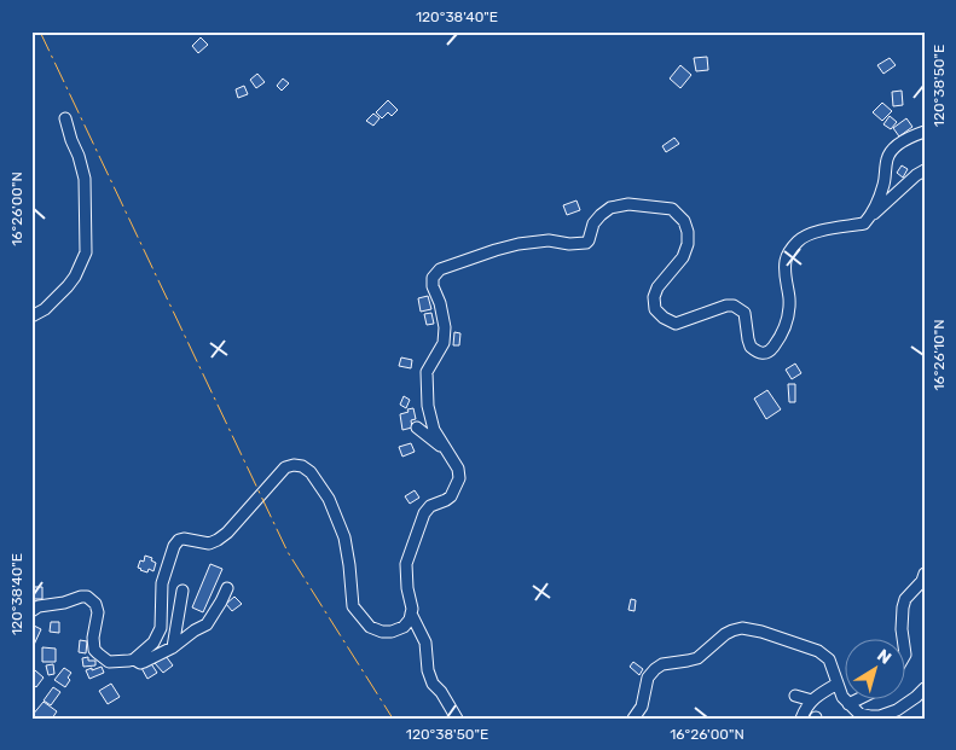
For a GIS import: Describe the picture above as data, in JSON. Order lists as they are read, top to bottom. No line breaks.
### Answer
{"north":"top right","coordinates":["120°38'40\"E","120°38'50\"E","16°26'00\"N","16°26'10\"N"]}
